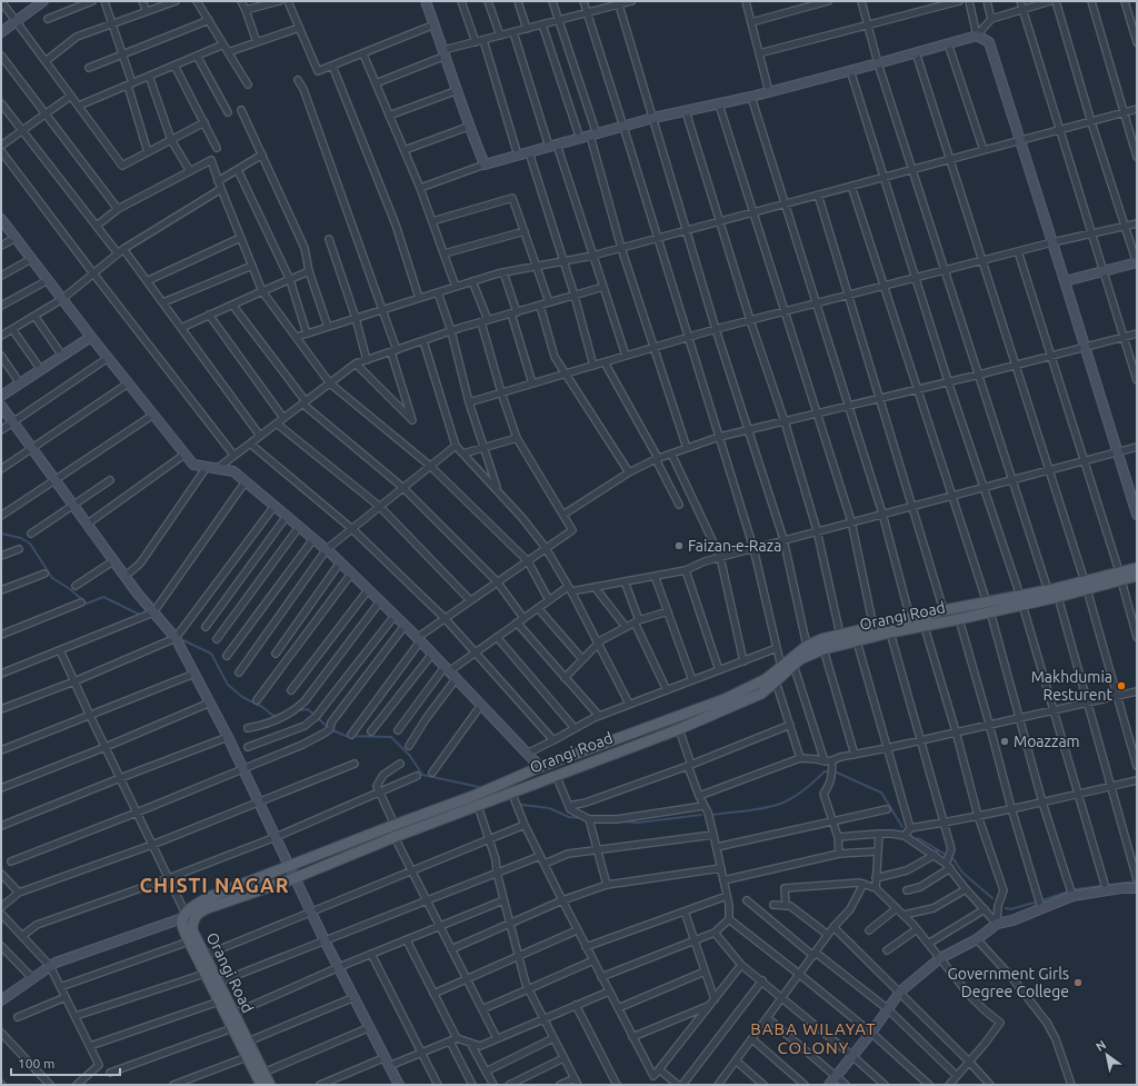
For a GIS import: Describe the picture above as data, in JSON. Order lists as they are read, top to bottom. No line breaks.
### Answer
{"streets":{"main road":["Orangi Road"]},"districts":["CHISTI NAGAR","BABA WILAYAT COLONY"],"places":["Faizan-e-Raza","Makhdumia Resturent","Moazzam","Government Girls Degree College"],"scale_bar":"100 m","north":"top left"}
